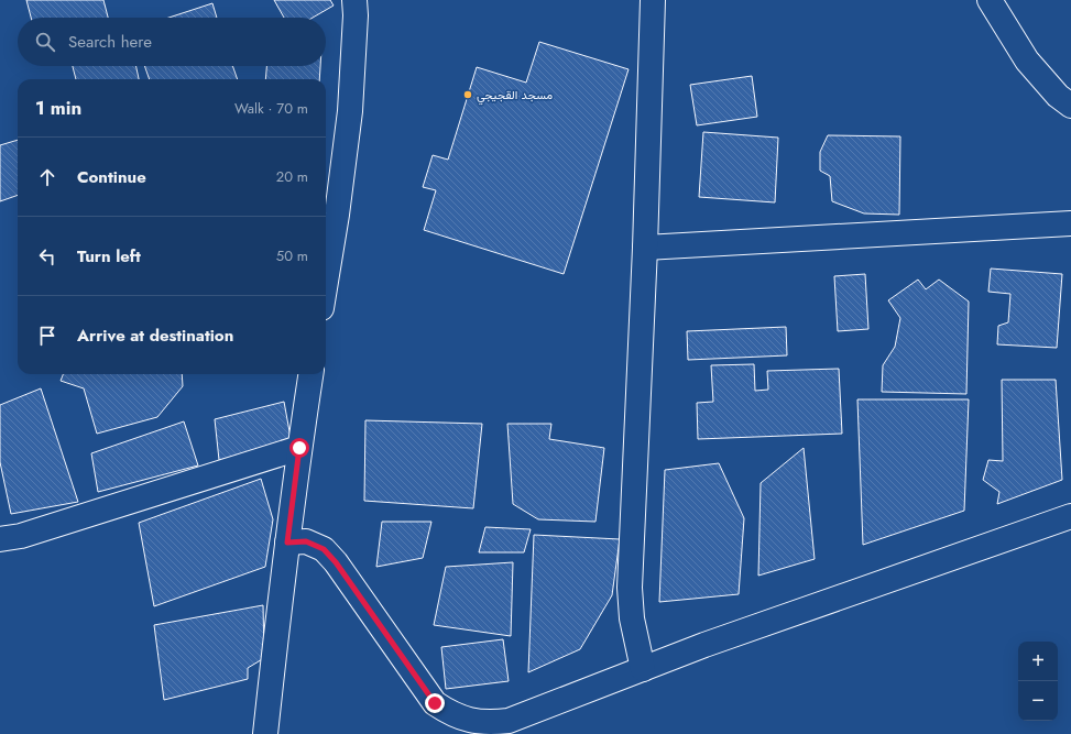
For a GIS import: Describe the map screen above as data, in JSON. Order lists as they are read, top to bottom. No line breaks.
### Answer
{"places":["مسجد القجيجي"],"page":{"search":"Search here","heading":["1 min","Walk · 70 m"],"list":[["Continue","20 m"],["Turn left","50 m"],"Arrive at destination"],"map_buttons":["+","−"]}}
